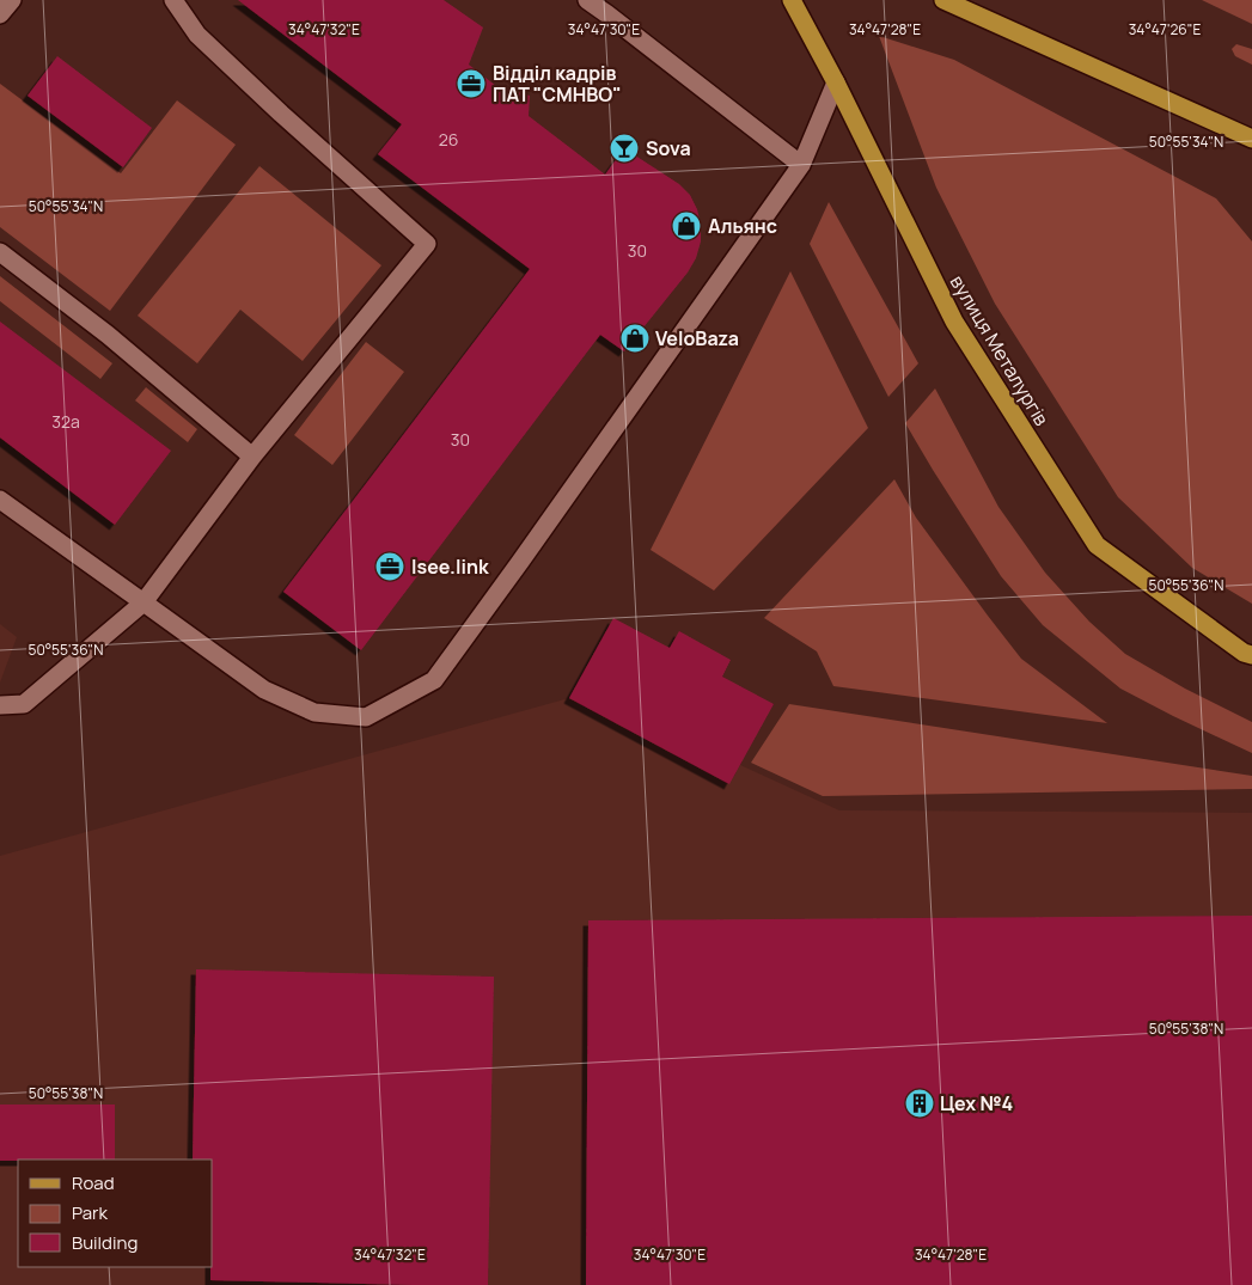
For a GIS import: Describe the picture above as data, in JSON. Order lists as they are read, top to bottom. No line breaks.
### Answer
{"streets":{"main road":["вулиця Металургів"]},"places":{"office":["Відділ кадрів ПАТ \"СМНВО\"","Isee.link"],"bar":["Sova"],"shop":["Альянс","VeloBaza"],"building":["Цех №4"]},"house_numbers":["26","30","32а","30"],"legend":["Road","Park","Building"],"coordinates":["34°47'32\"E","34°47'30\"E","34°47'28\"E","34°47'26\"E","50°55'34\"N","50°55'36\"N","50°55'38\"N"]}
